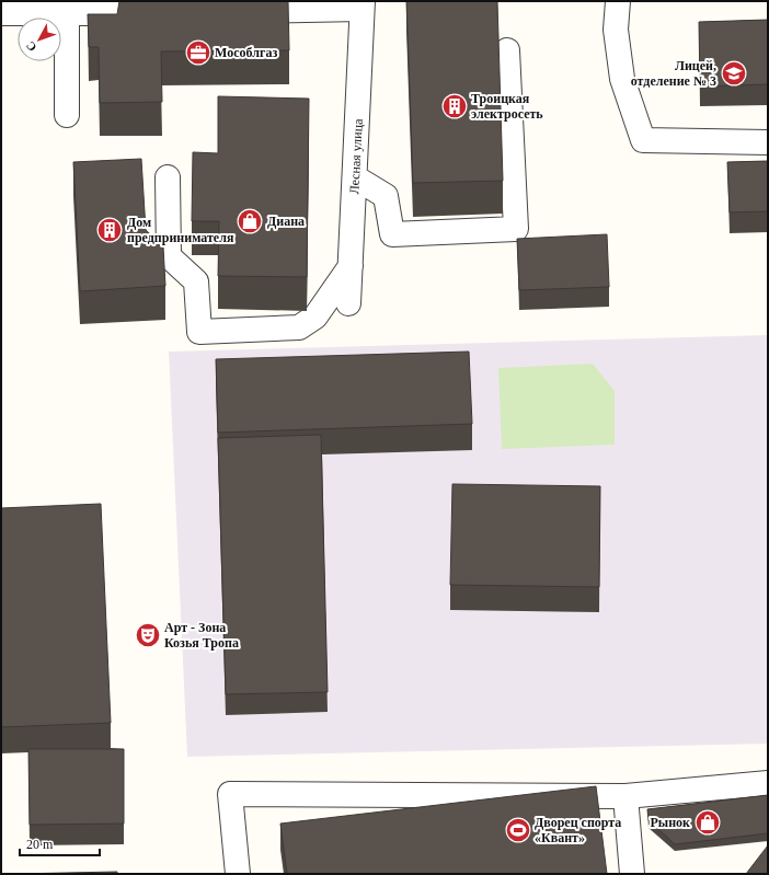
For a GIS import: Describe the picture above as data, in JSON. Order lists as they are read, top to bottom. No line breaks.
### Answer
{"streets":{"street":["Лесная улица"]},"places":{"office":["Мособлгаз"],"school or university":["Лицей, отделение № 3"],"building":["Троицкая электросеть","Дом предпринимателя"],"shop":["Диана","Рынок"],"theatre":["Арт - Зона Козья Тропа"],"sports":["Дворец спорта «Квант»"]},"scale_bar":"20 m","north":"bottom left"}
